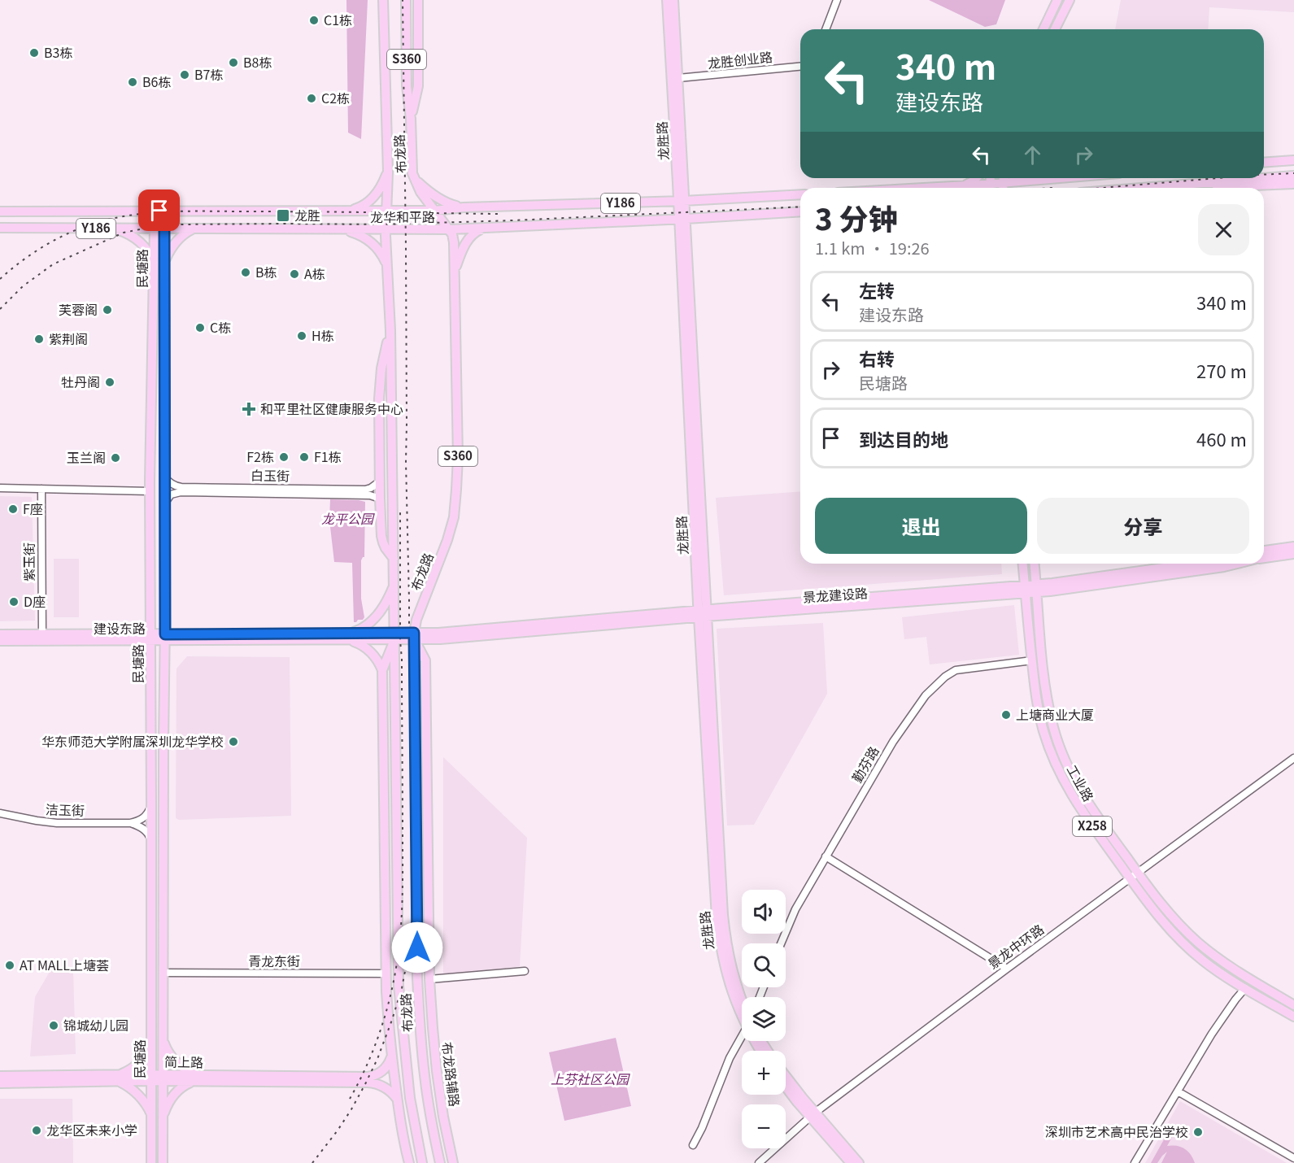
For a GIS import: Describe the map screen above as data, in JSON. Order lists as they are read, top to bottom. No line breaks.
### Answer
{"streets":{"main road":["S360","龙胜路","布龙路","Y186","龙华和平路","民塘路","景龙建设路","建设东路","工业路","X258","简上路","布龙路辅路"],"street":["龙胜创业路","白玉街","紫玉街","勤芬路","洁玉街","景龙中环路","青龙东街"]},"crossings":[["龙胜创业路","龙胜路"],["龙胜路","龙华和平路"],["龙胜路","景龙建设路"],["布龙路","龙华和平路"],["布龙路","白玉街"],["布龙路","景龙建设路"],["布龙路","建设东路"],["布龙路","布龙路辅路"],["龙华和平路","民塘路"],["民塘路","白玉街"],["民塘路","建设东路"],["民塘路","青龙东街"],["民塘路","简上路"],["紫玉街","建设东路"],["景龙建设路","建设东路"],["景龙建设路","工业路"],["景龙建设路","布龙路辅路"],["建设东路","布龙路辅路"],["勤芬路","工业路"],["工业路","景龙中环路"]],"parks":["龙平公园","上芬社区公园"],"places":{"other":["C1栋","B3栋","B8栋","B7栋","B6栋","C2栋","B栋","A栋","芙蓉阁","C栋","H栋","紫荆阁","牡丹阁","F2栋","F1栋","玉兰阁","F座","D座","上塘商业大厦","华东师范大学附属深圳龙华学校","AT MALL上塘荟","锦城幼儿园","龙华区未来小学","深圳市艺术高中民治学校"],"transit":["龙胜"],"health":["和平里社区健康服务中心"]},"page":{"turn":["340 m","建设东路"],"heading":["3 分钟","1.1 km · 19:26"],"list":[{"name":"左转","note":"建设东路","value":"340 m"},{"name":"右转","note":"民塘路","value":"270 m"},{"name":"到达目的地","value":"460 m"}],"buttons":["退出","分享"],"map_buttons":["+","−"]}}
